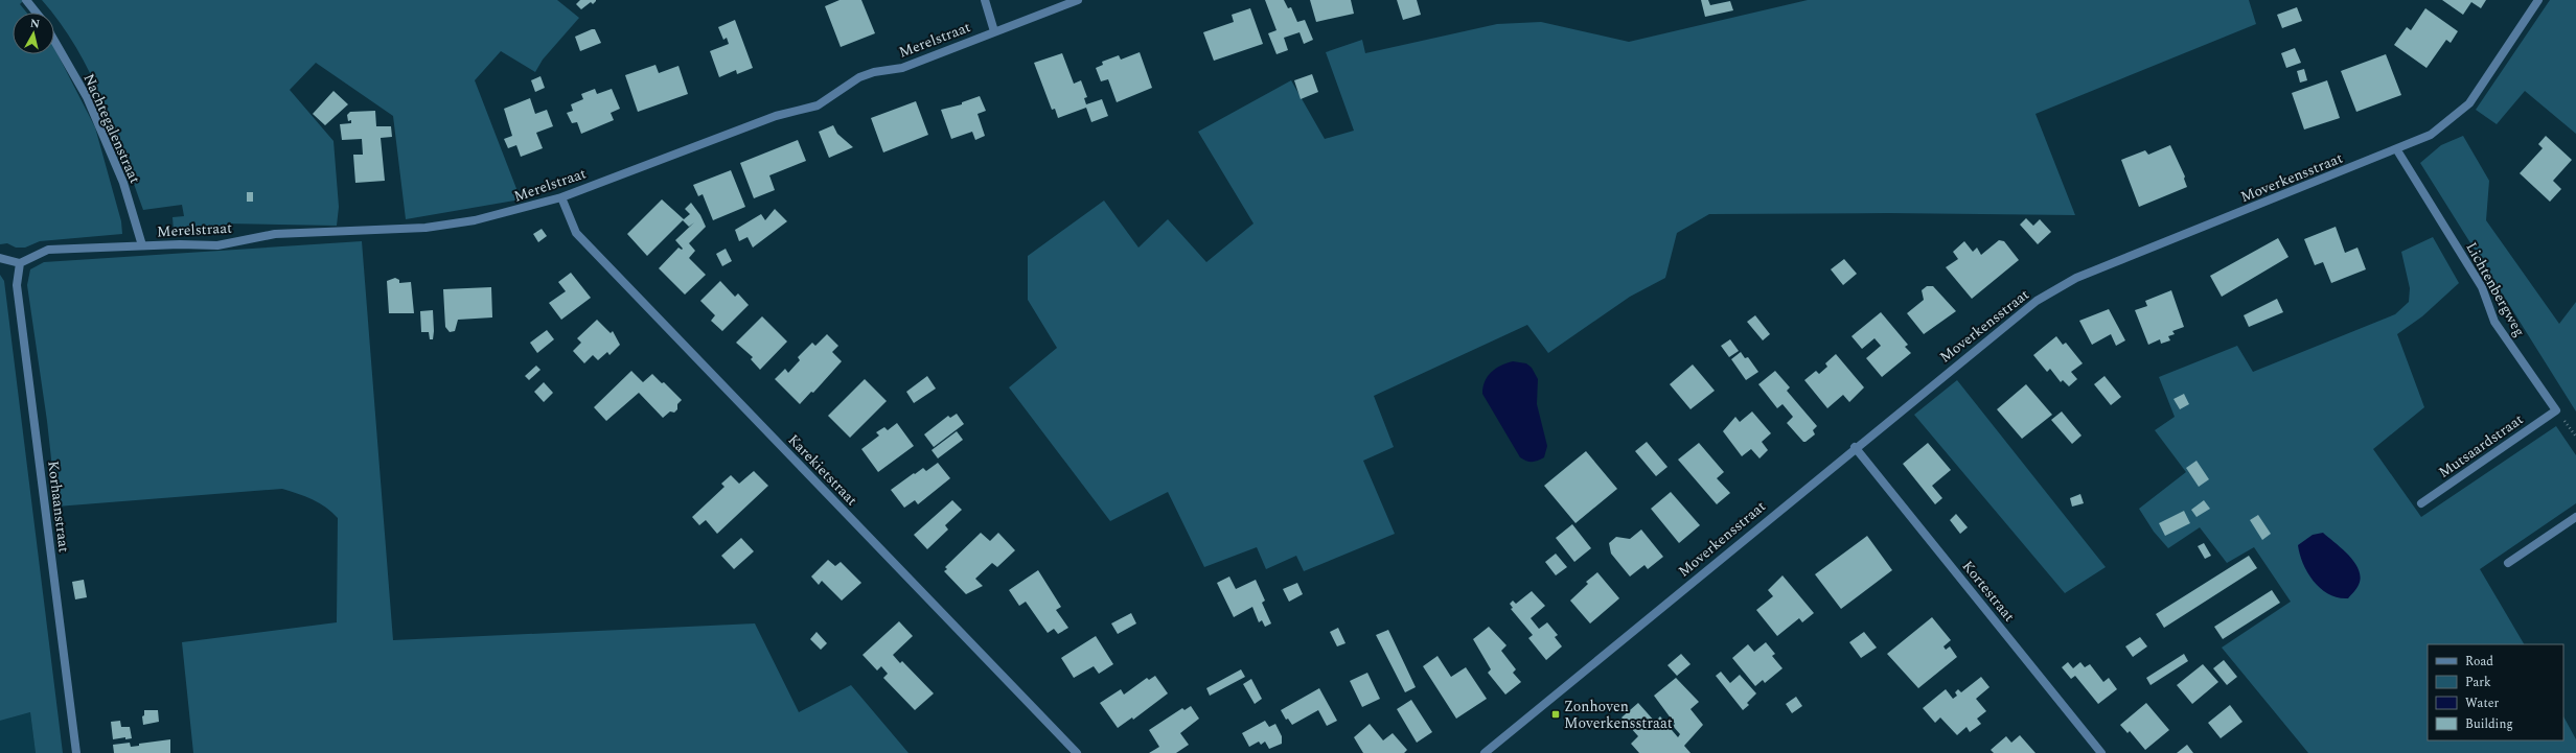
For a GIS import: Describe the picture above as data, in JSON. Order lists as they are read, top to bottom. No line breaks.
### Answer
{"streets":{"street":["Merelstraat","Nachtegalenstraat","Moverkensstraat","Lichtenbergweg","Mutsaardstraat","Karekietstraat","Korhaanstraat","Kortestraat"]},"crossings":[["Merelstraat","Nachtegalenstraat"],["Merelstraat","Karekietstraat"],["Merelstraat","Korhaanstraat"],["Moverkensstraat","Lichtenbergweg"],["Moverkensstraat","Kortestraat"],["Lichtenbergweg","Mutsaardstraat"]],"places":{"transit":["Zonhoven Moverkensstraat"]},"legend":["Road","Park","Water","Building"],"north":"top"}
